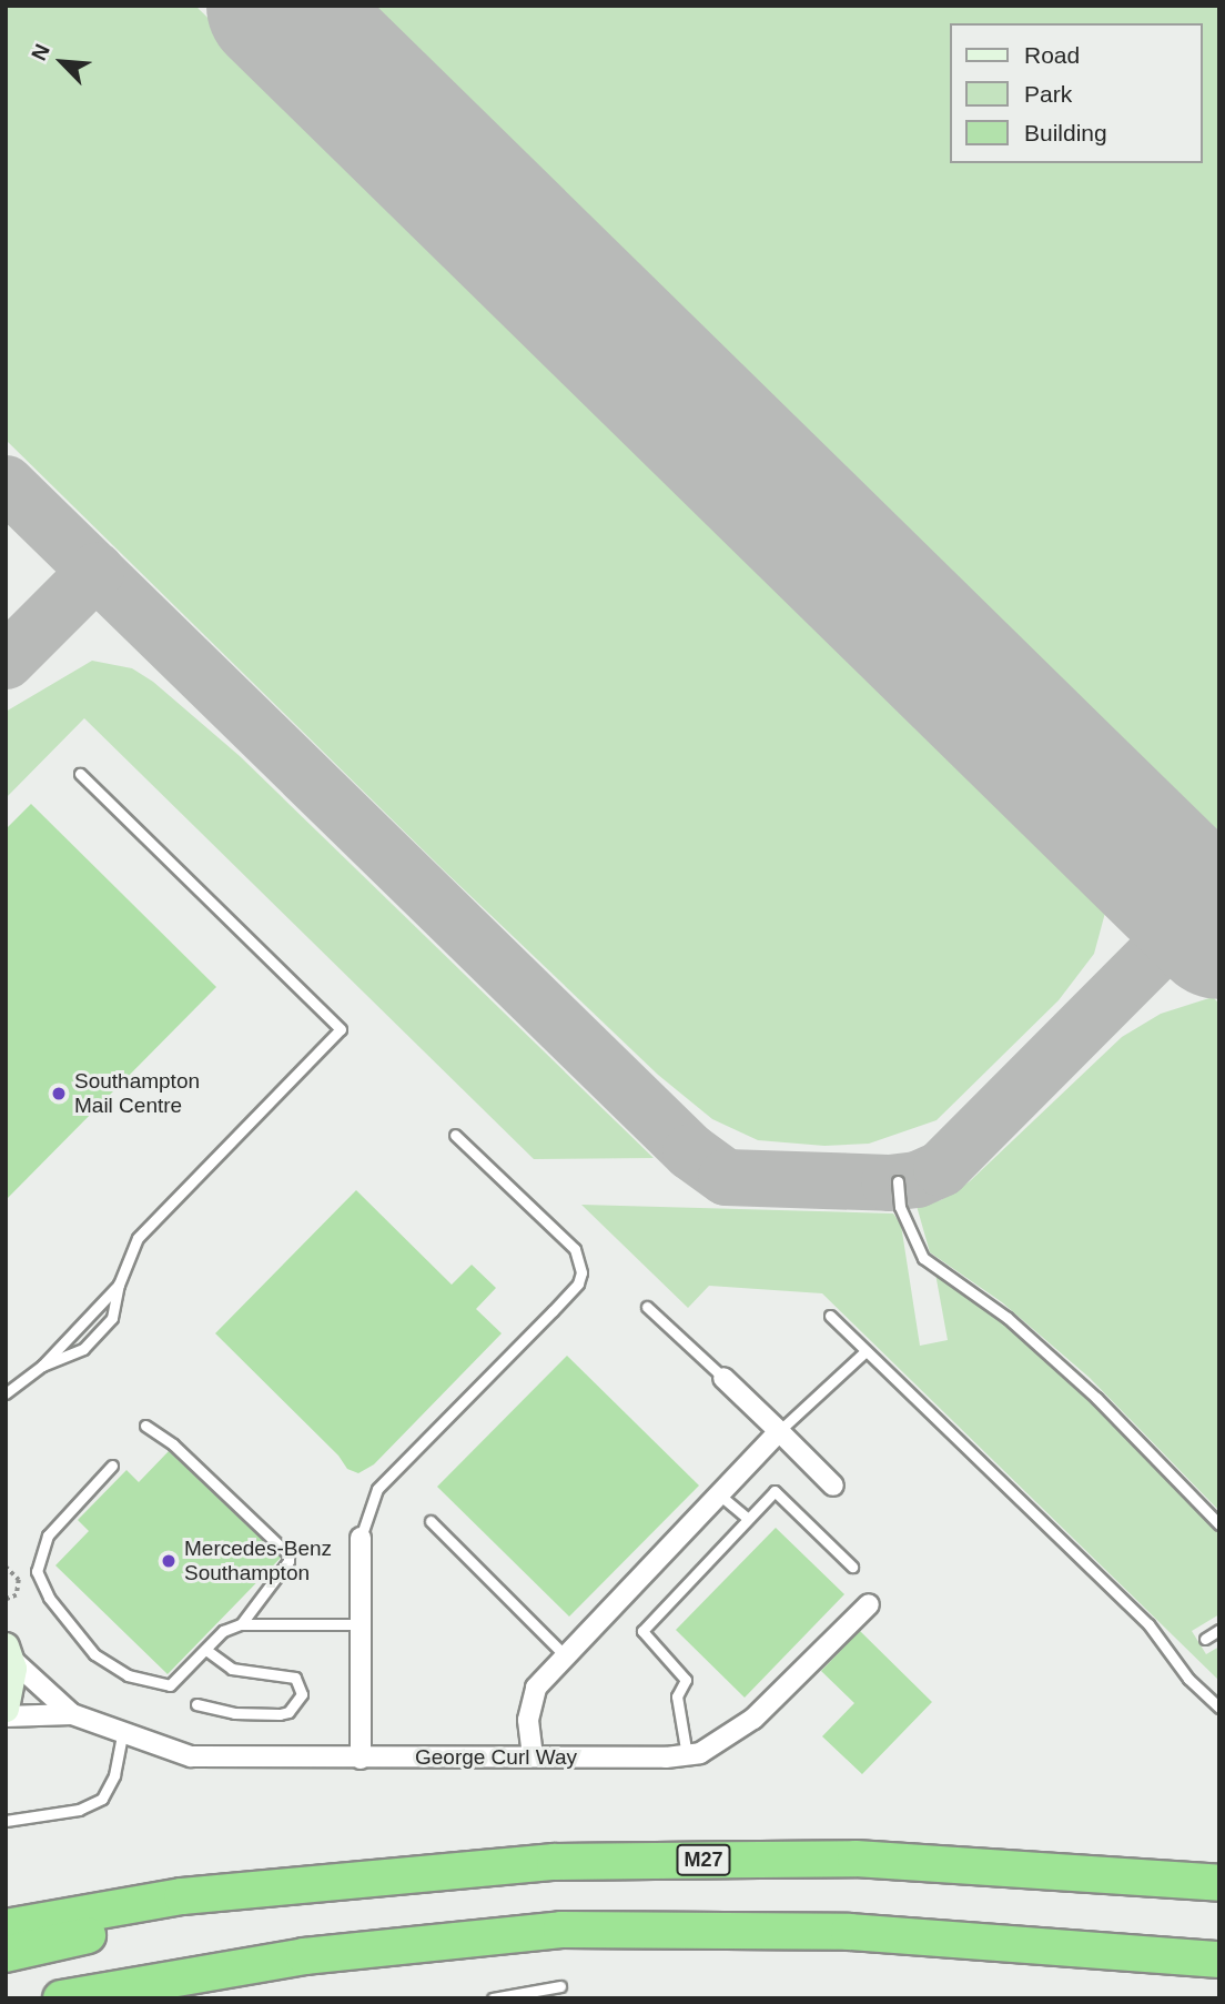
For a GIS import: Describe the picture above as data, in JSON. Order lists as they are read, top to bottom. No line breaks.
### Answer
{"streets":{"highway":["M27"],"street":["George Curl Way"]},"places":["Southampton Mail Centre","Mercedes-Benz Southampton"],"legend":["Road","Park","Building"],"north":"top left"}
